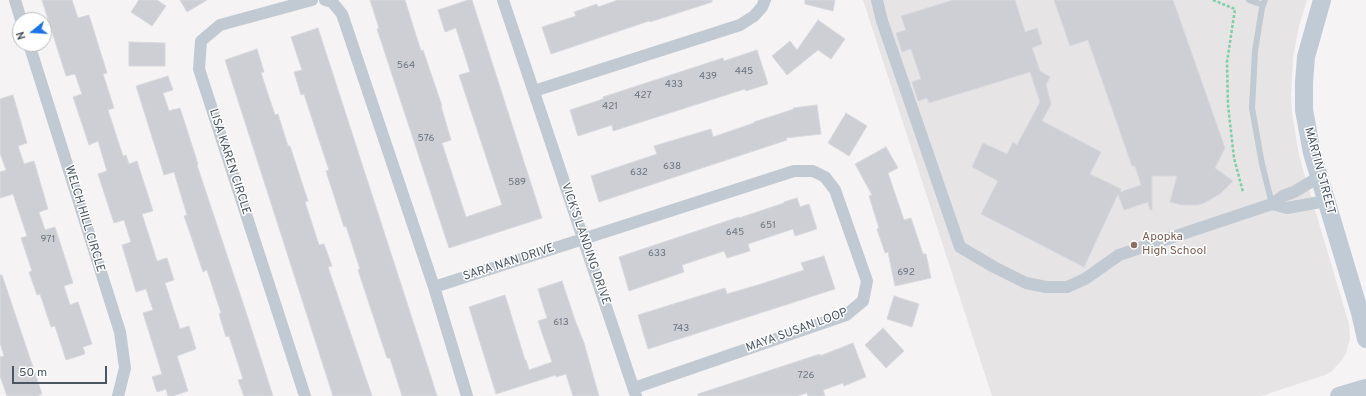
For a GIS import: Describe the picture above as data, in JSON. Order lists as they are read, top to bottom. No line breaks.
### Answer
{"streets":{"street":["LISA KAREN CIRCLE","MARTIN STREET","WELCH HILL CIRCLE","VICK'S LANDING DRIVE","SARA NAN DRIVE","MAYA SUSAN LOOP"]},"crossings":[["VICK'S LANDING DRIVE","SARA NAN DRIVE"],["VICK'S LANDING DRIVE","MAYA SUSAN LOOP"],["SARA NAN DRIVE","MAYA SUSAN LOOP"]],"places":["Apopka High School"],"house_numbers":["564","445","439","433","427","421","576","638","632","589","651","645","971","633","692","613","743","726"],"scale_bar":"50 m","north":"left"}
